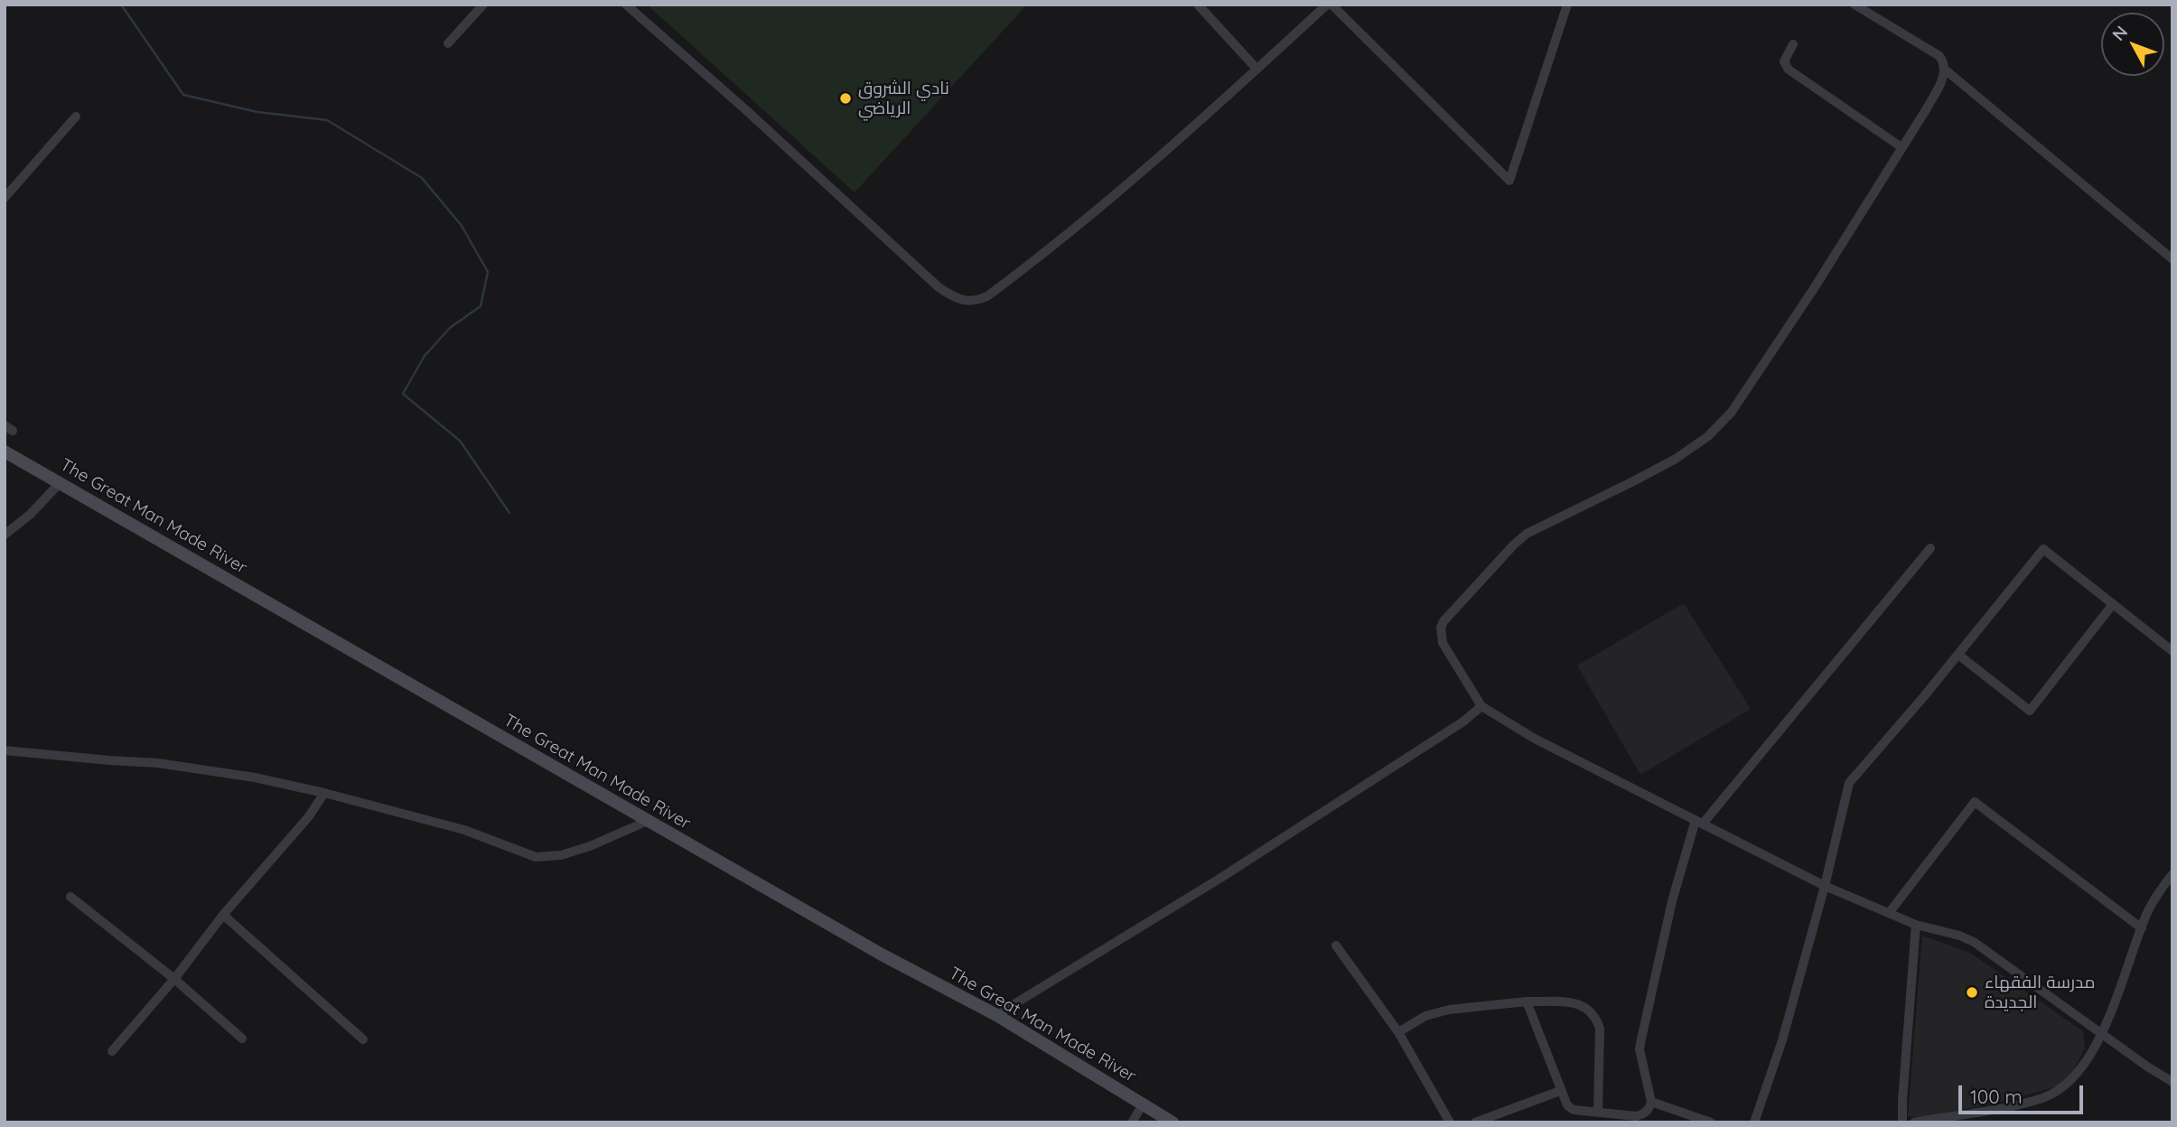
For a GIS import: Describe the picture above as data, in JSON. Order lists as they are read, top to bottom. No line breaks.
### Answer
{"streets":{"main road":["The Great Man Made River"]},"places":["نادي الشروق الرياضي","مدرسة الفقهاء الجديدة"],"scale_bar":"100 m","north":"top left"}
